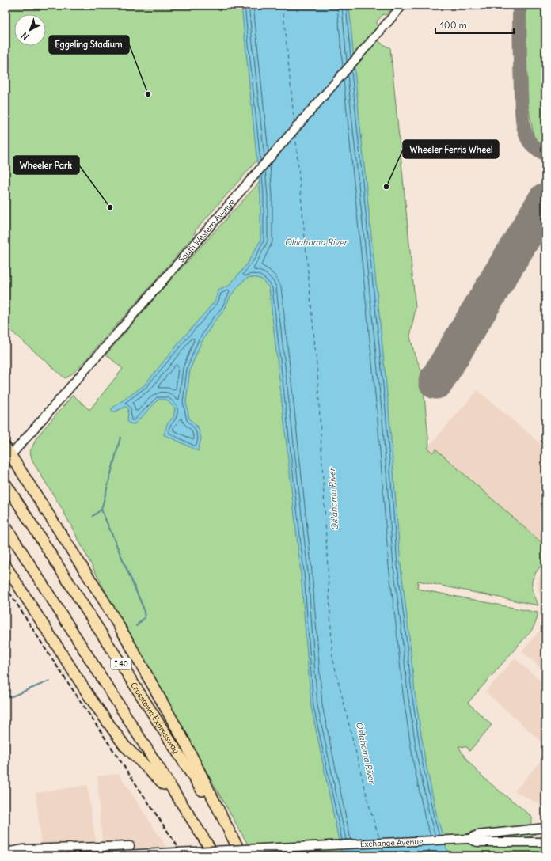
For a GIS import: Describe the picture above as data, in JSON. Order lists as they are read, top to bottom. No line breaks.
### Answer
{"streets":{"highway":["I 40","Crosstown Expressway"],"main road":["South Western Avenue","Exchange Avenue"]},"water":["Oklahoma River"],"places":["Eggeling Stadium","Wheeler Ferris Wheel","Wheeler Park"],"scale_bar":"100 m","north":"bottom left"}
